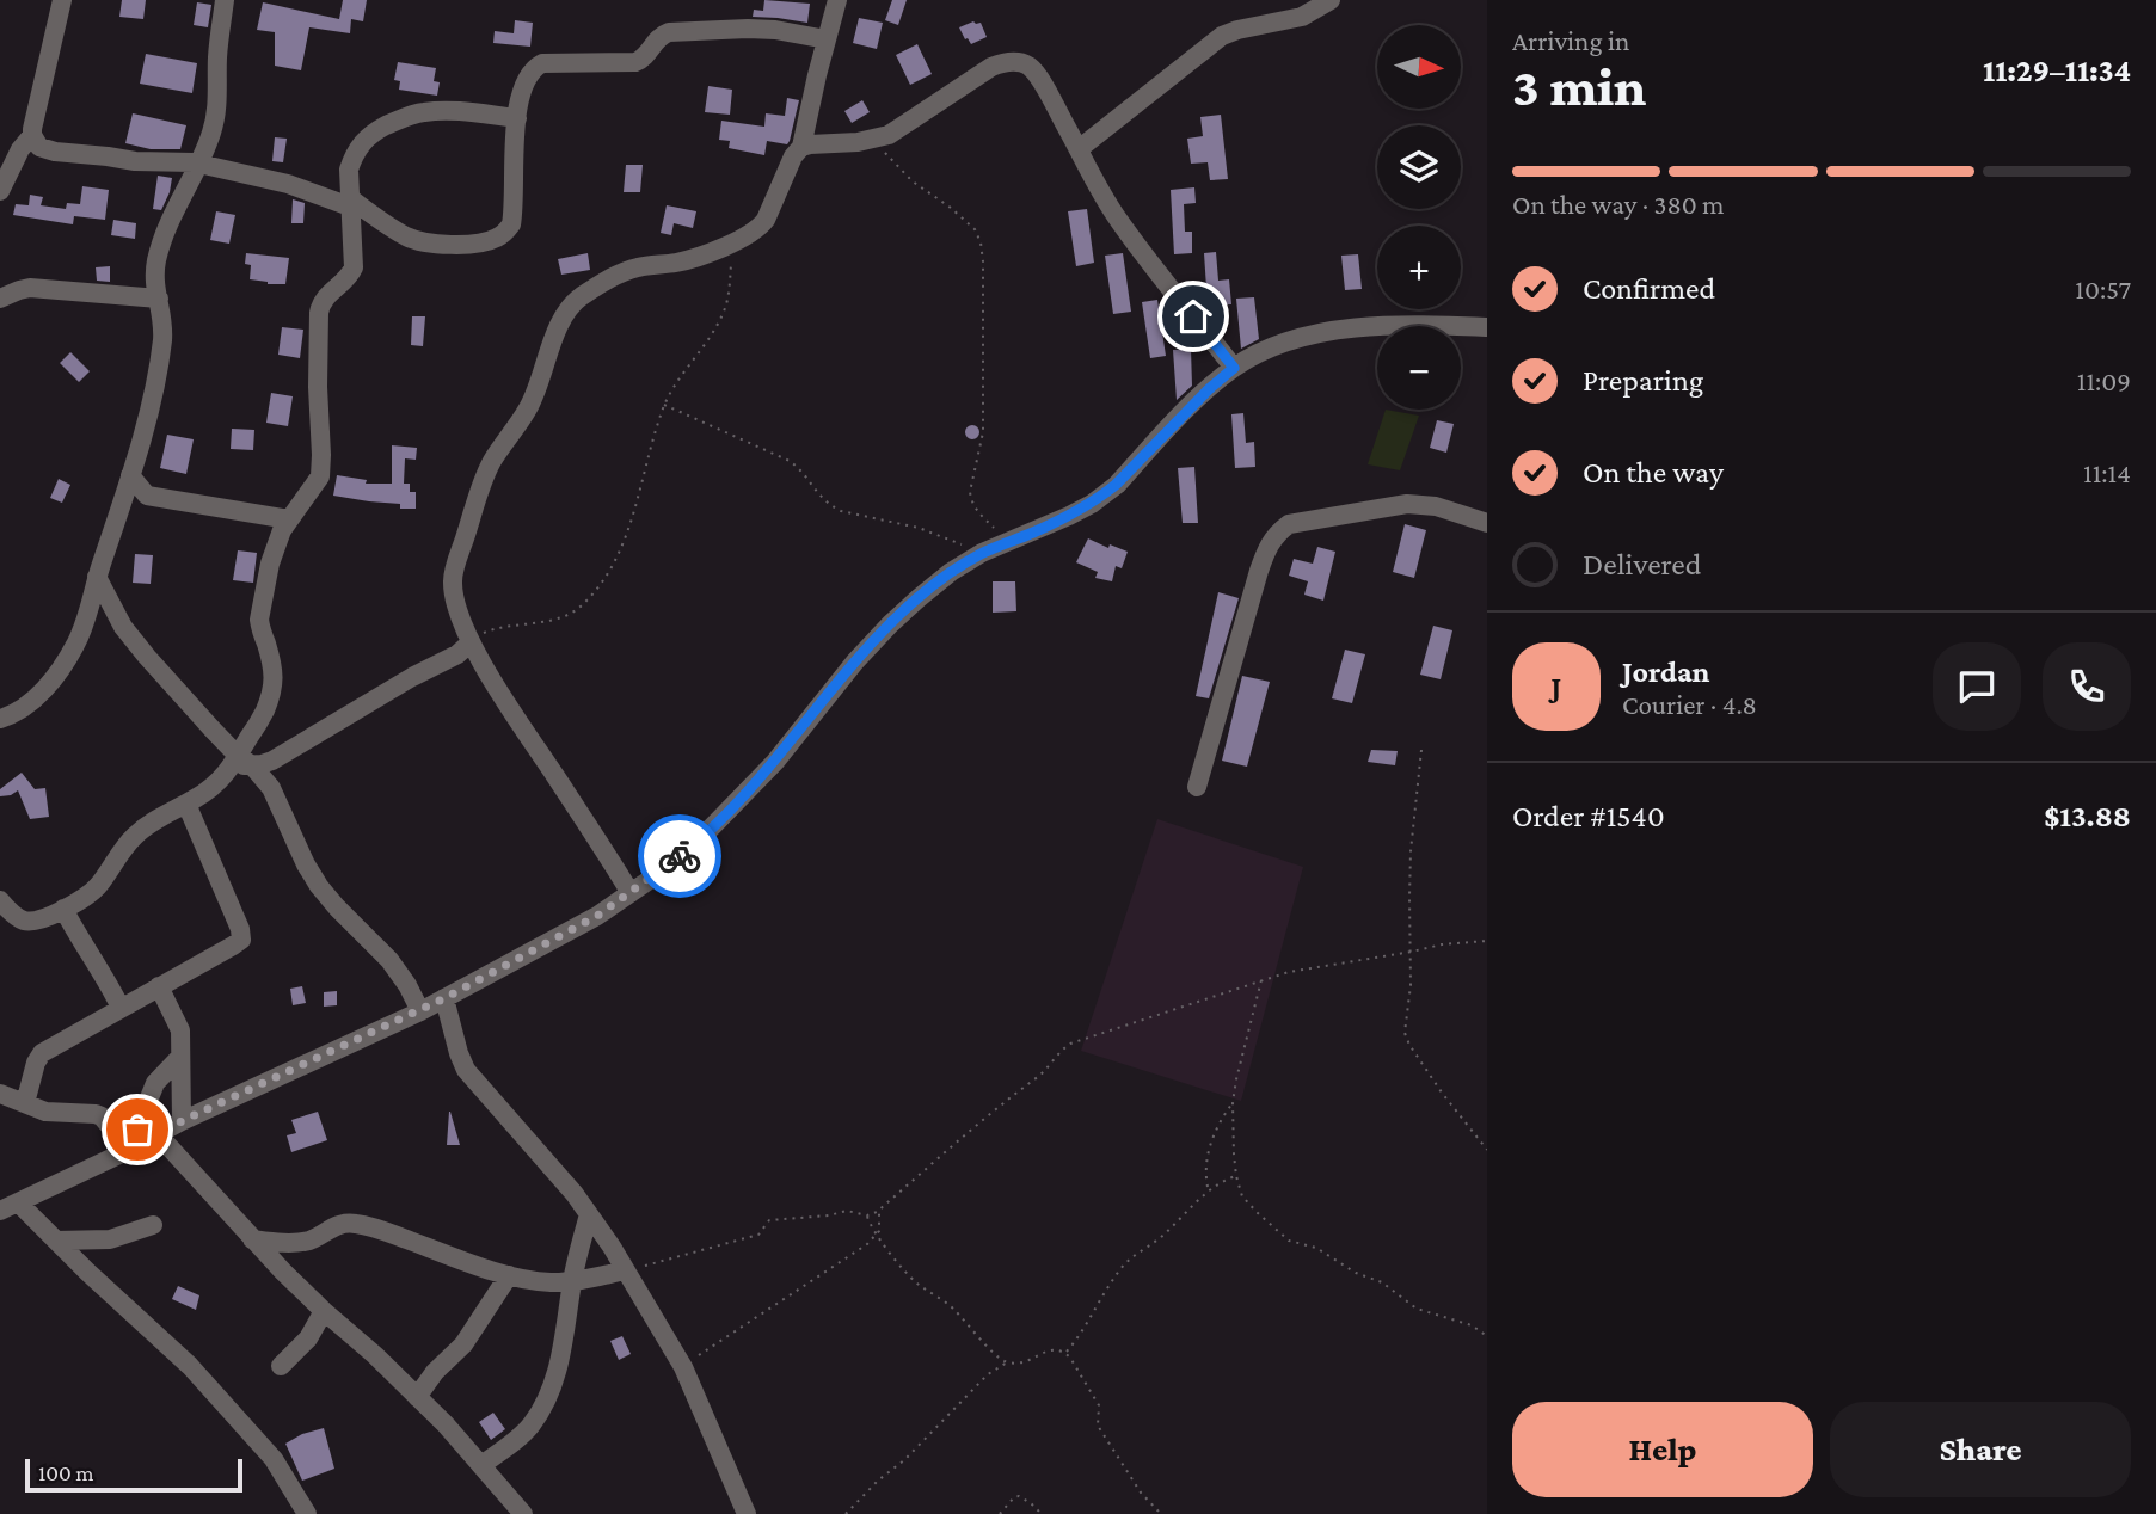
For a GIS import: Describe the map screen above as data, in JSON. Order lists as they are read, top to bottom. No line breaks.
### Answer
{"scale_bar":"100 m","north":"right","page":{"heading":["3 min","Arriving in","11:29–11:34"],"panel":["Jordan","Courier · 4.8","Order #1540","$13.88"],"map_buttons":["+","−"],"bar":"On the way · 380 m","list":[["Confirmed","10:57"],["Preparing","11:09"],["On the way","11:14"],"Delivered"],"round":"J","buttons":["Help","Share"],"scale":"100 m"}}
